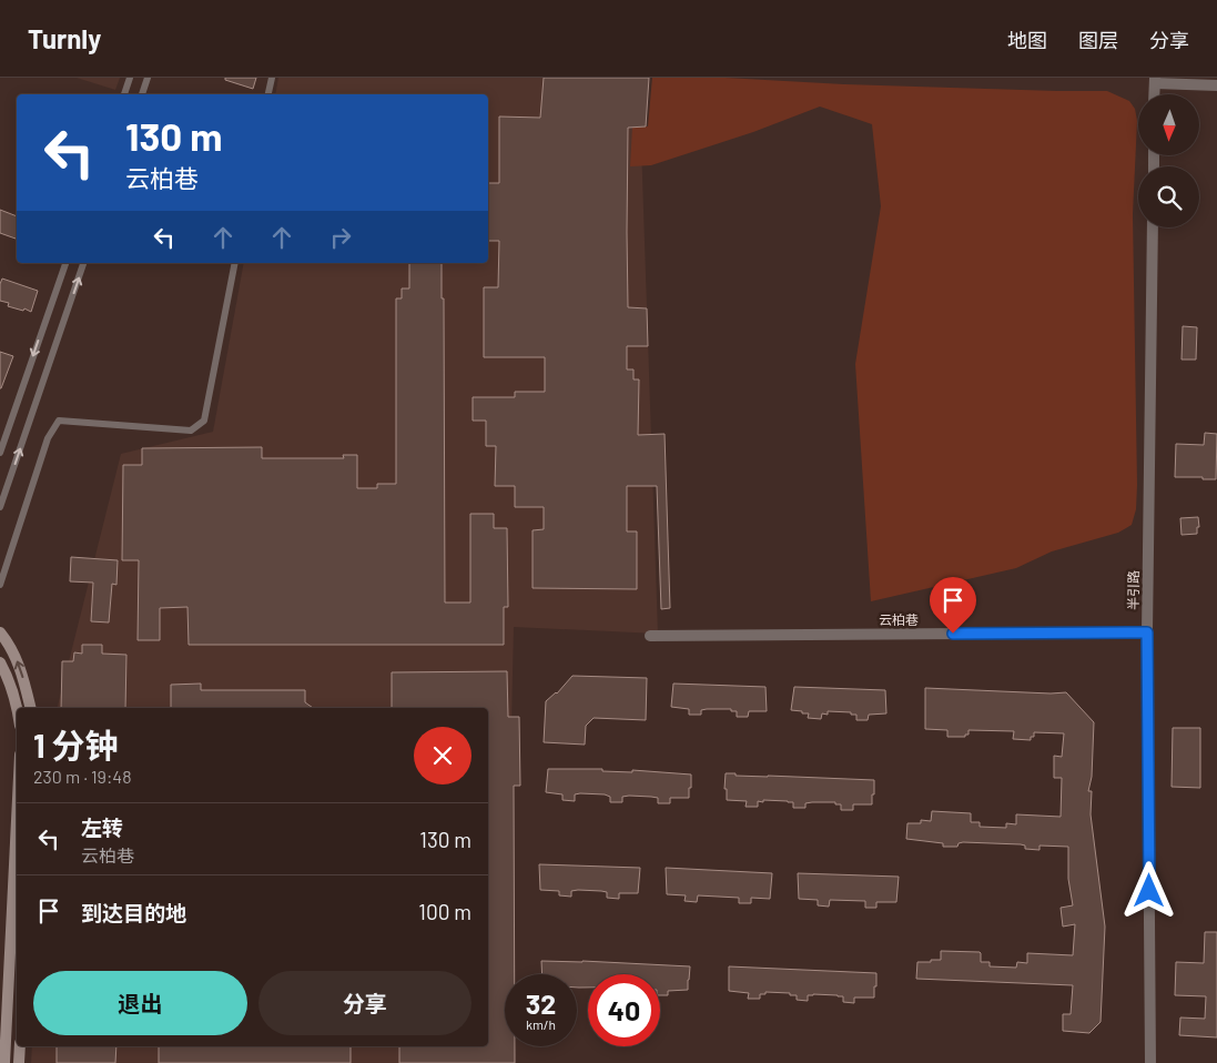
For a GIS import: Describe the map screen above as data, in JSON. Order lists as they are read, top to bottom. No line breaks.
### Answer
{"streets":{"street":["半引路","云柏巷"]},"crossings":[["半引路","云柏巷"]],"north":"bottom","page":{"header":"Turnly","nav":["地图","图层","分享"],"turn":["130 m","云柏巷"],"heading":["1 分钟","230 m · 19:48"],"list":[{"name":"左转","note":"云柏巷","value":"130 m"},{"name":"到达目的地","value":"100 m"}],"buttons":["退出","分享"],"speed":"32 km/h","limit":"40"}}
